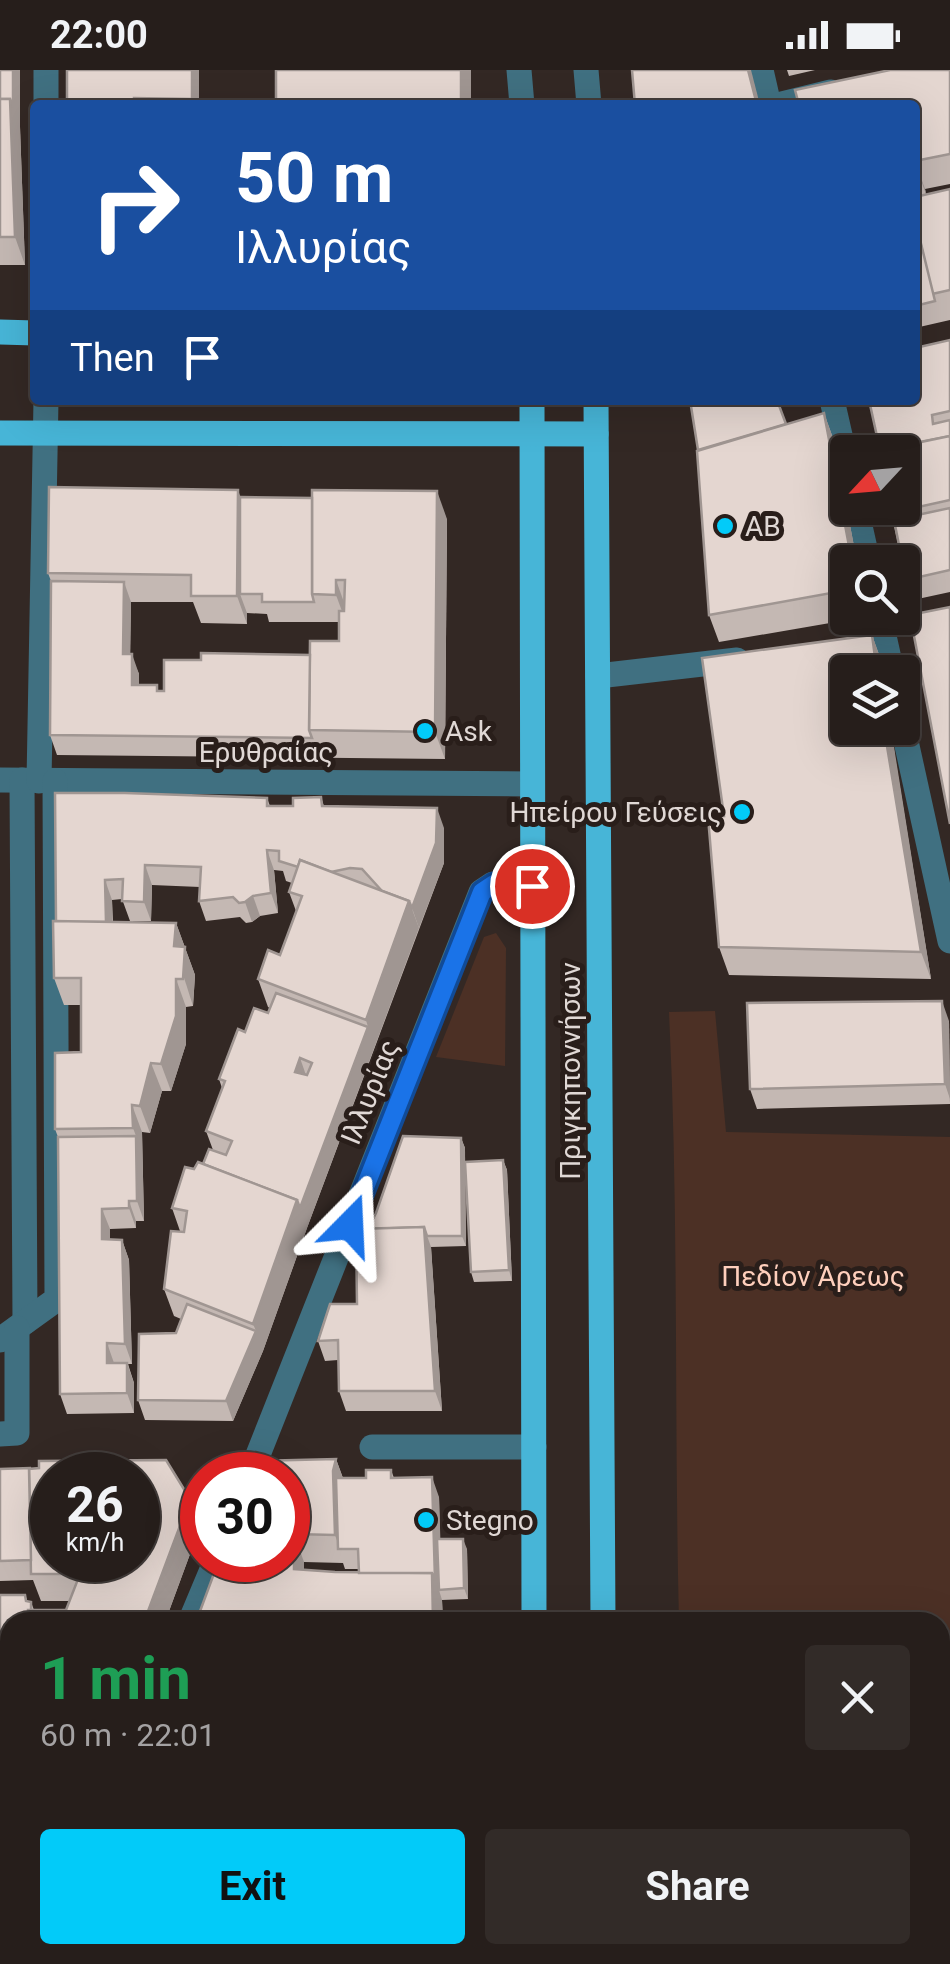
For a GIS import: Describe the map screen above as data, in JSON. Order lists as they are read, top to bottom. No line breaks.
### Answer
{"streets":{"main road":["Πριγκηποννήσων"],"street":["Ερυθραίας","Ιλλυρίας"]},"crossings":[["Ερυθραίας","Πριγκηποννήσων"],["Πριγκηποννήσων","Ιλλυρίας"]],"parks":["Πεδίον Άρεως"],"places":["ΑΒ","Ask","Ηπείρου Γεύσεις","Stegno"],"north":"bottom left","page":{"status":"22:00","turn":["50 m","Ιλλυρίας"],"then":"Then","speed":"26 km/h","limit":"30","heading":["1 min","60 m · 22:01"],"buttons":["Exit","Share"]}}
